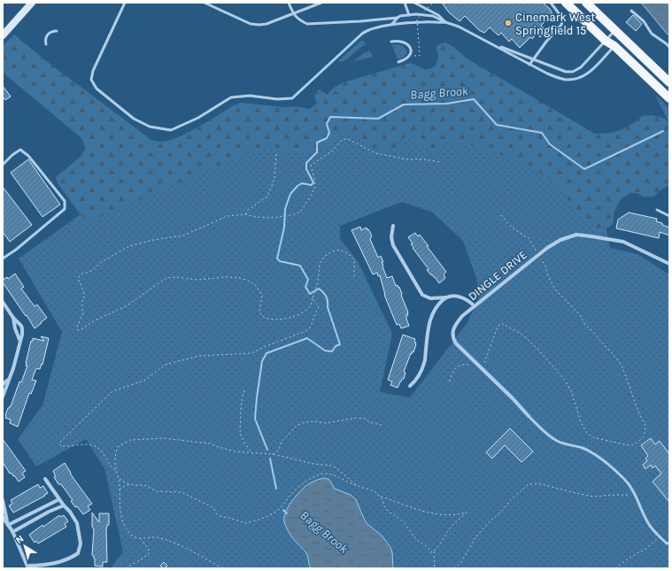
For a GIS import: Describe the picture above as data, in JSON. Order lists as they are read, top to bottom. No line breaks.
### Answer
{"streets":{"street":["DINGLE DRIVE"]},"water":["Bagg Brook"],"places":["Cinemark West Springfield 15"],"north":"top left"}
